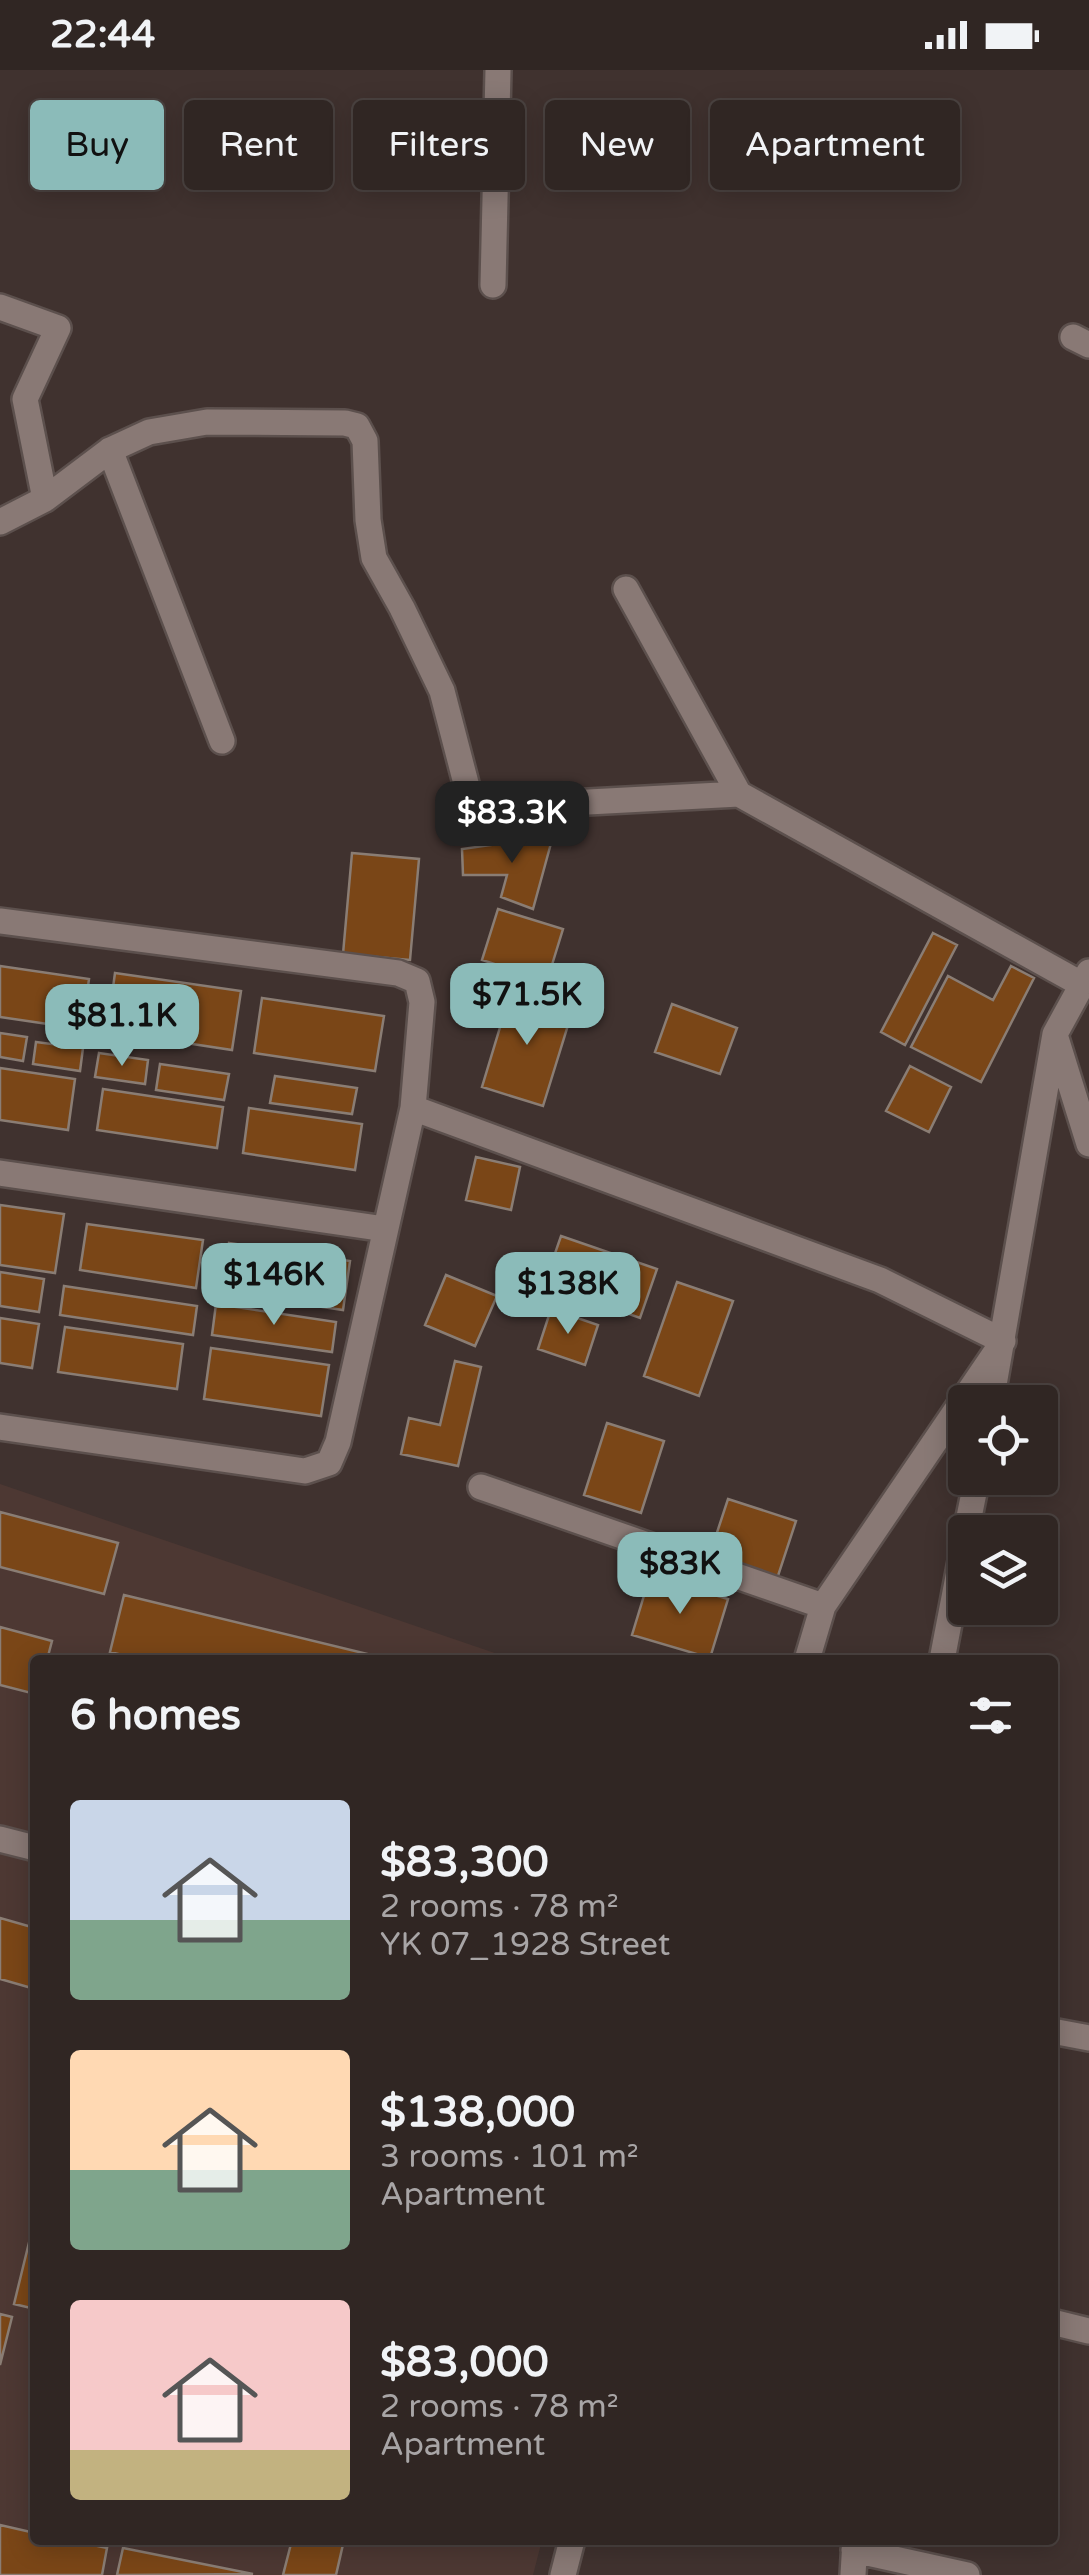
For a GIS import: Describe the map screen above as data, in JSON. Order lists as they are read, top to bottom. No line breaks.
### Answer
{"page":{"status":"22:44","chip":["Buy","Rent","Filters","New","Apartment"],"price":["$83.3K","$71.5K","$81.1K","$146K","$138K","$83K"],"heading":"6 homes","list":[{"name":"$83,300","note":"2 rooms · 78 m² · YK 07_1928 Street"},{"name":"$138,000","note":"3 rooms · 101 m² · Apartment"},{"name":"$83,000","note":"2 rooms · 78 m² · Apartment"}]}}
